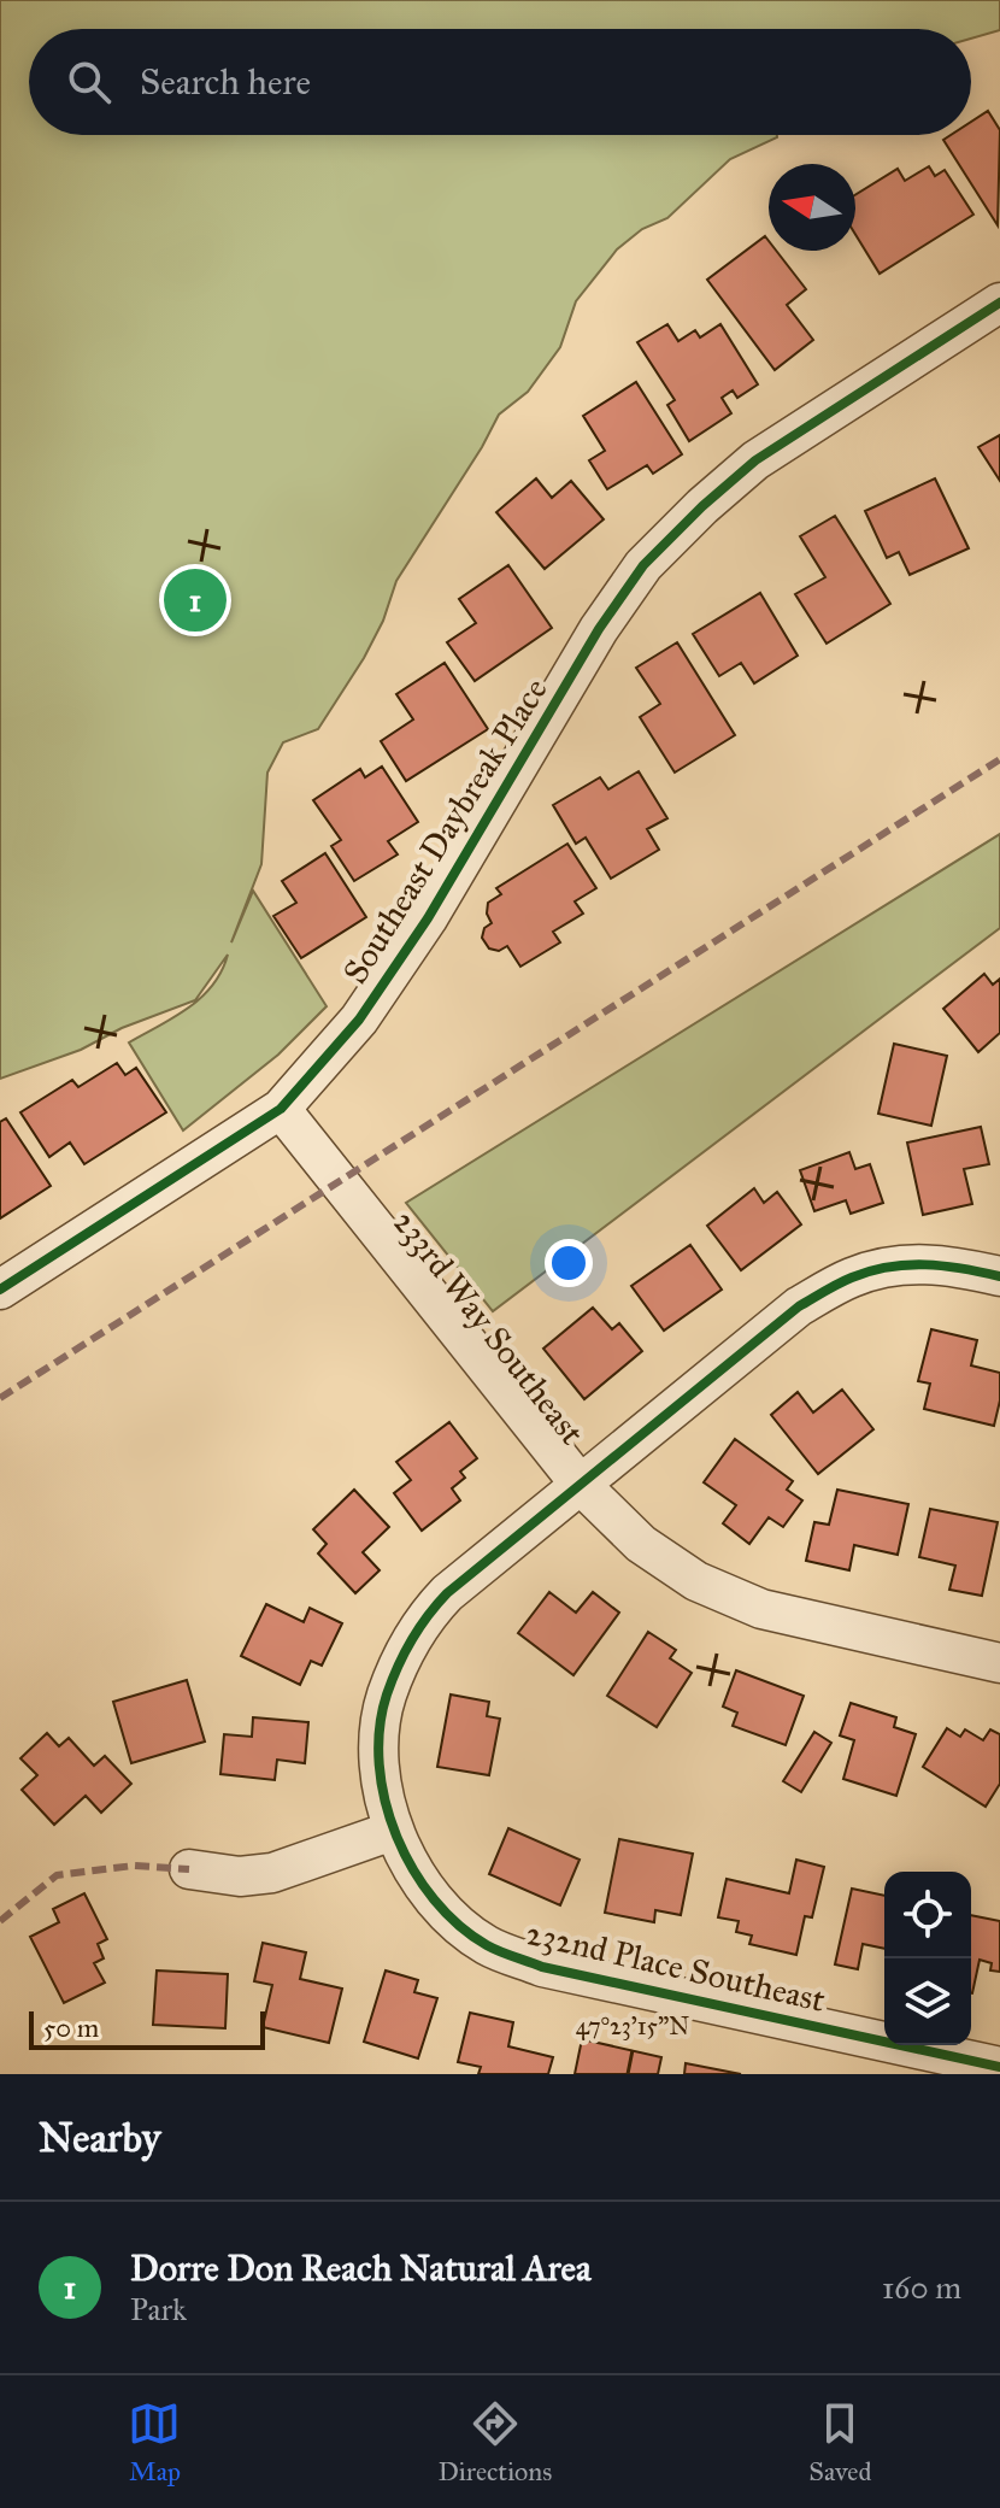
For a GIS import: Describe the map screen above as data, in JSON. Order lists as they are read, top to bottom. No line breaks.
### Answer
{"streets":{"street":["Southeast Daybreak Place","233rd Way Southeast","232nd Place Southeast"]},"crossings":[["Southeast Daybreak Place","233rd Way Southeast"],["233rd Way Southeast","232nd Place Southeast"]],"scale_bar":"50 m","north":"left","page":{"search":"Search here","pins":"1","scale":"50 m","heading":"Nearby","list":[{"mark":"1","name":"Dorre Don Reach Natural Area","note":"Park","value":"160 m"}],"nav":["Map","Directions","Saved"]},"coordinates":["47°23'15\"N"]}
